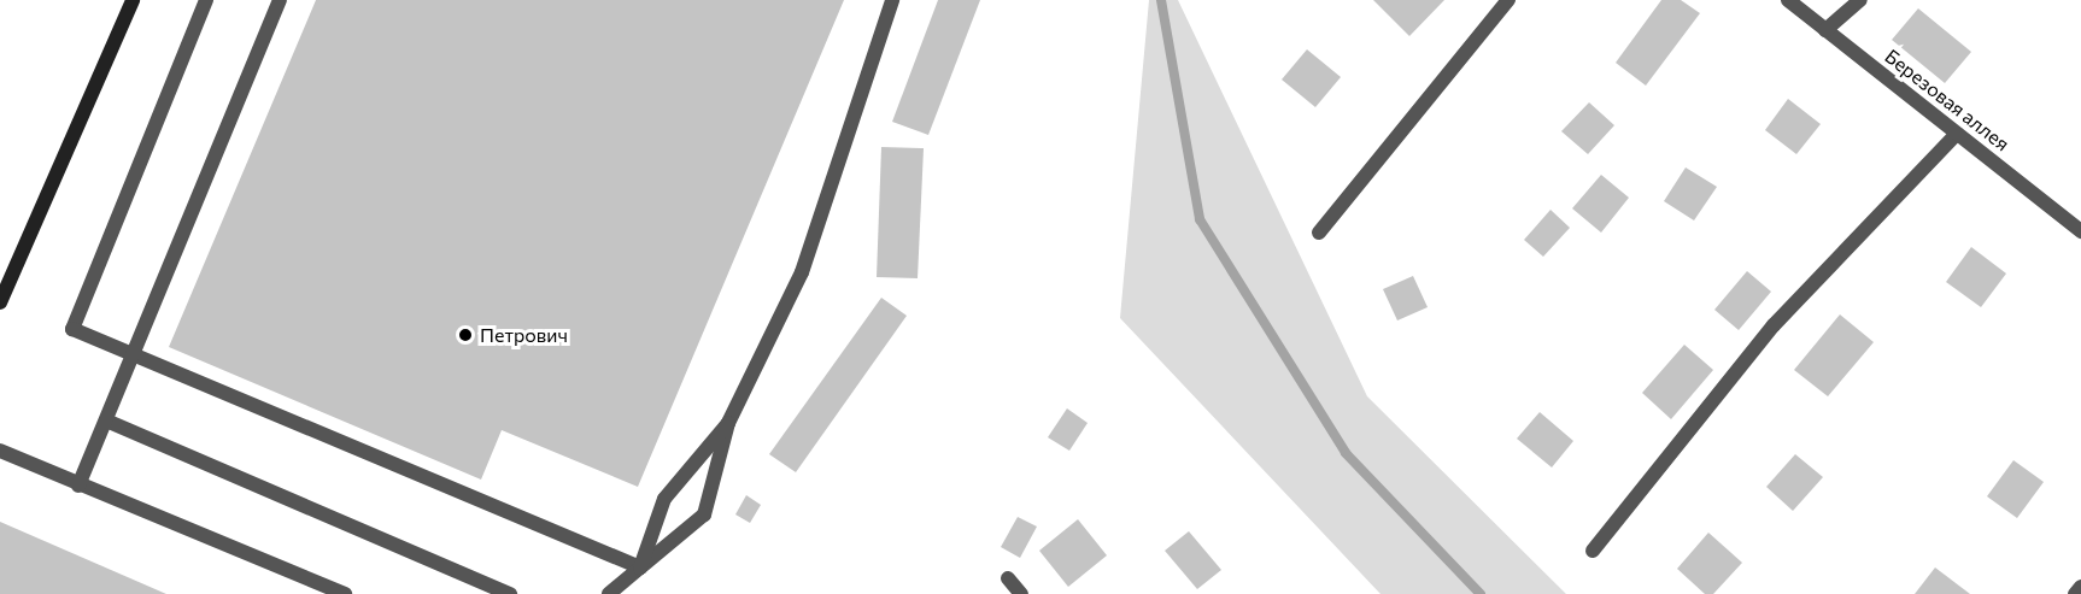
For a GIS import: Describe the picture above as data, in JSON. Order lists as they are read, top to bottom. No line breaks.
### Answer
{"streets":{"street":["Березовая аллея"]},"places":["Петрович"]}
